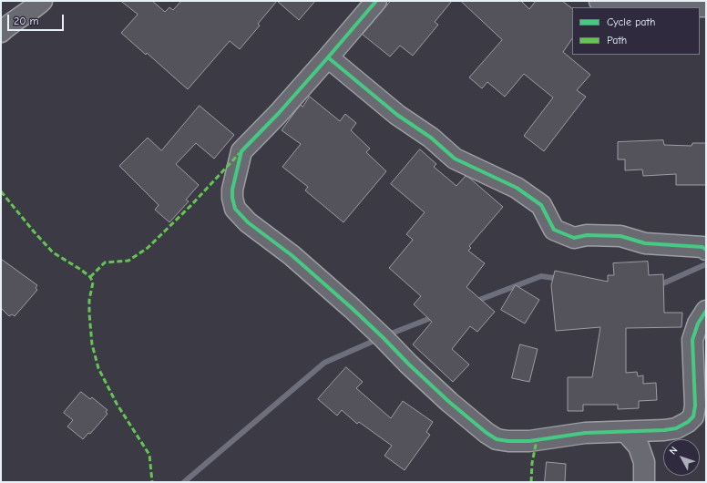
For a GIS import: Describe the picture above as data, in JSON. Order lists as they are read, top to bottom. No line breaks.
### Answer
{"legend":["Cycle path","Path"],"scale_bar":"20 m","north":"top left"}
